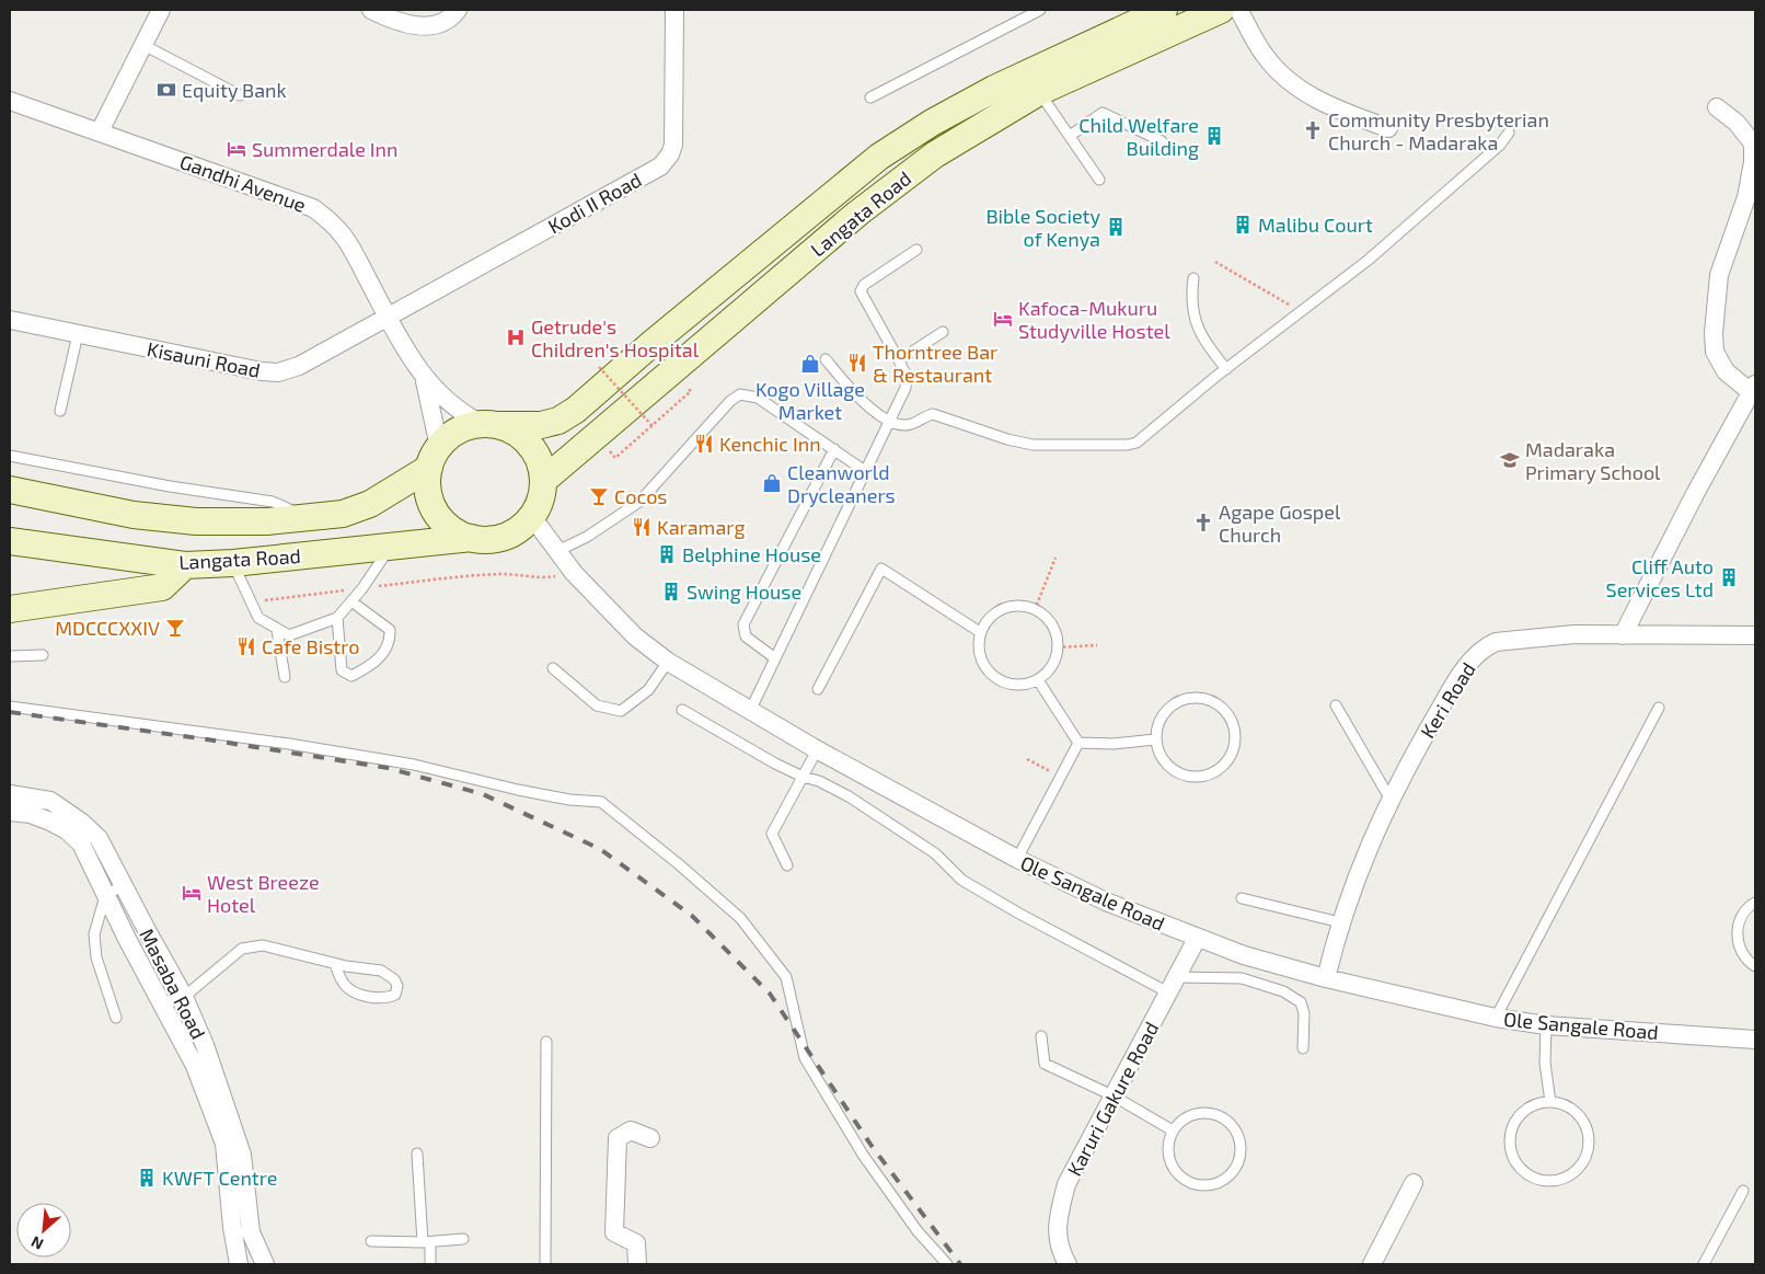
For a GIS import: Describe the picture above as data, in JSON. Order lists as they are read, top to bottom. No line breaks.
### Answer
{"streets":{"main road":["Langata Road"],"street":["Gandhi Avenue","Kodi II Road","Kisauni Road","Keri Road","Ole Sangale Road","Masaba Road","Karuri Gakure Road"]},"crossings":[["Gandhi Avenue","Kodi II Road"],["Gandhi Avenue","Langata Road"],["Gandhi Avenue","Kisauni Road"],["Gandhi Avenue","Ole Sangale Road"],["Kodi II Road","Kisauni Road"],["Langata Road","Ole Sangale Road"],["Keri Road","Ole Sangale Road"],["Ole Sangale Road","Karuri Gakure Road"]],"places":{"bank":["Equity Bank"],"church":["Community Presbyterian Church - Madaraka","Agape Gospel Church"],"building":["Child Welfare Building","Malibu Court","Bible Society of Kenya","Belphine House","Cliff Auto Services Ltd","Swing House","KWFT Centre"],"hotel":["Summerdale Inn","Kafoca-Mukuru Studyville Hostel","West Breeze Hotel"],"hospital":["Getrude's Children's Hospital"],"restaurant":["Thorntree Bar & Restaurant","Kenchic Inn","Karamarg","Cafe Bistro"],"shop":["Kogo Village Market","Cleanworld Drycleaners"],"school or university":["Madaraka Primary School"],"bar":["Cocos","MDCCCXXIV"]},"north":"bottom left"}
